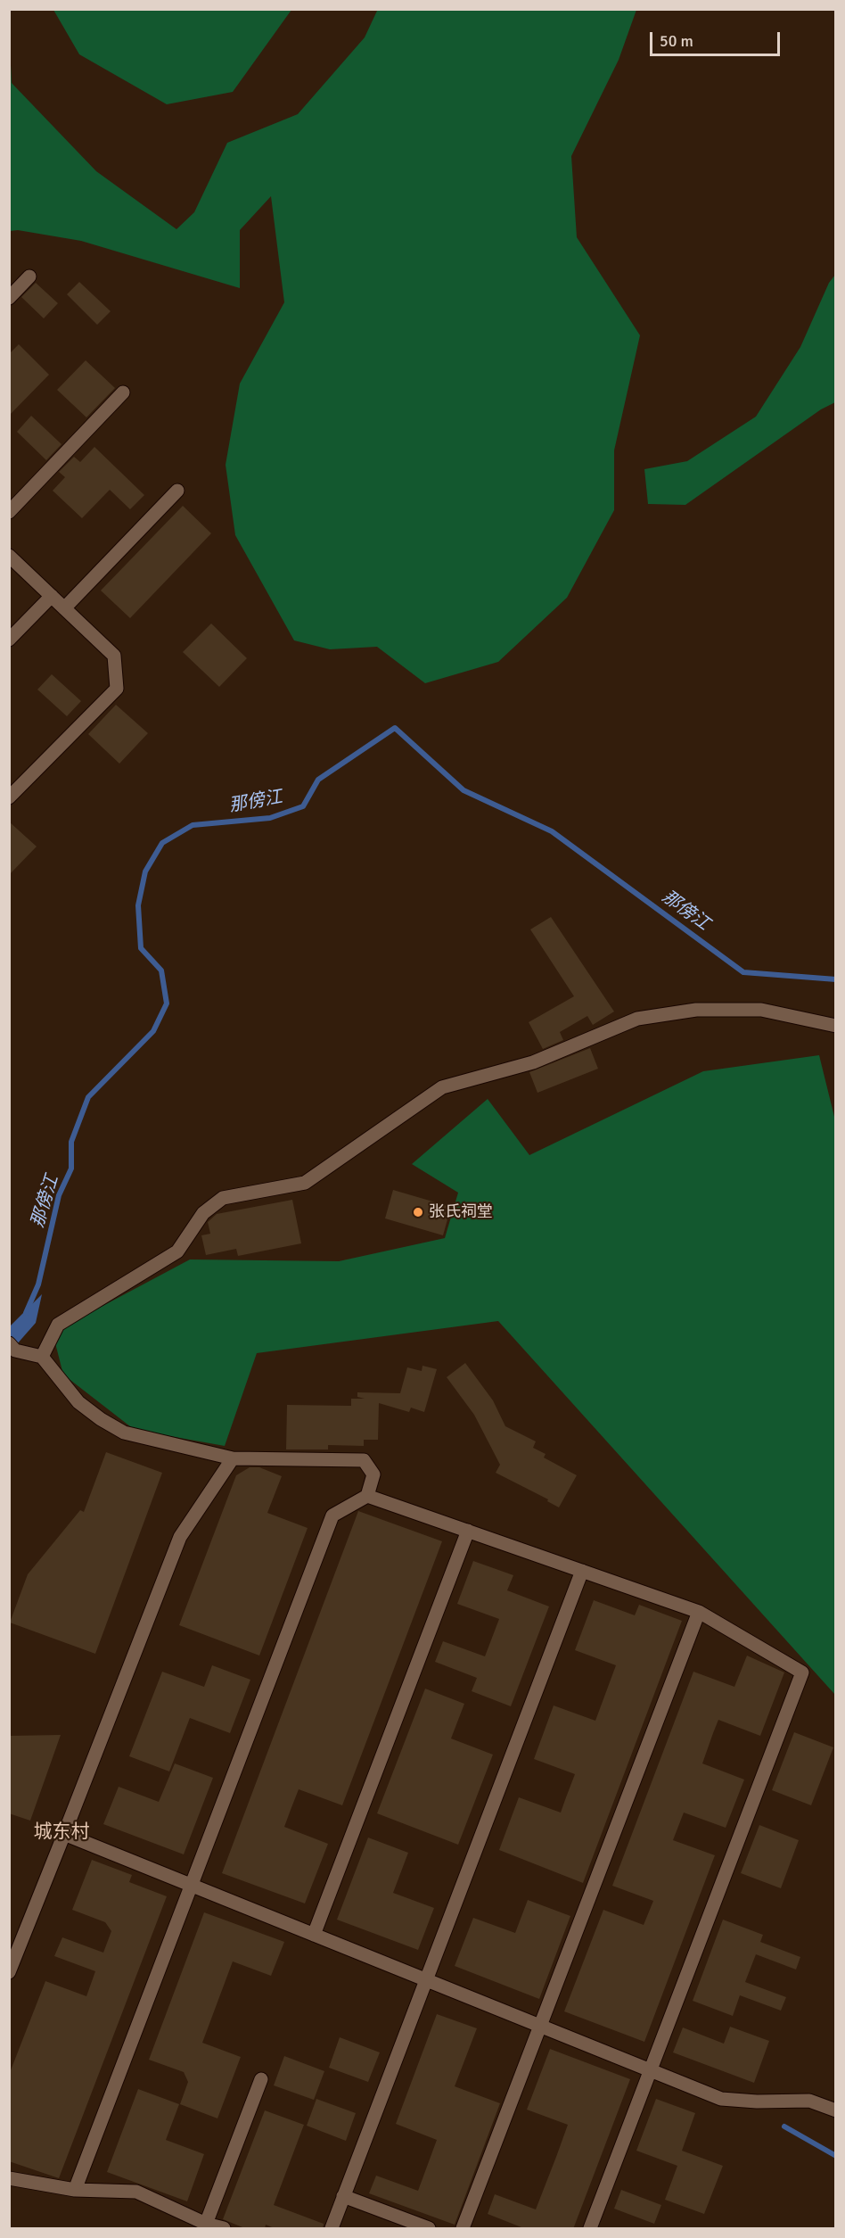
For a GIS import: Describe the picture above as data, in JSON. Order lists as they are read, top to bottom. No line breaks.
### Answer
{"districts":["城东村"],"water":["那傍江"],"places":["张氏祠堂"],"scale_bar":"50 m"}
